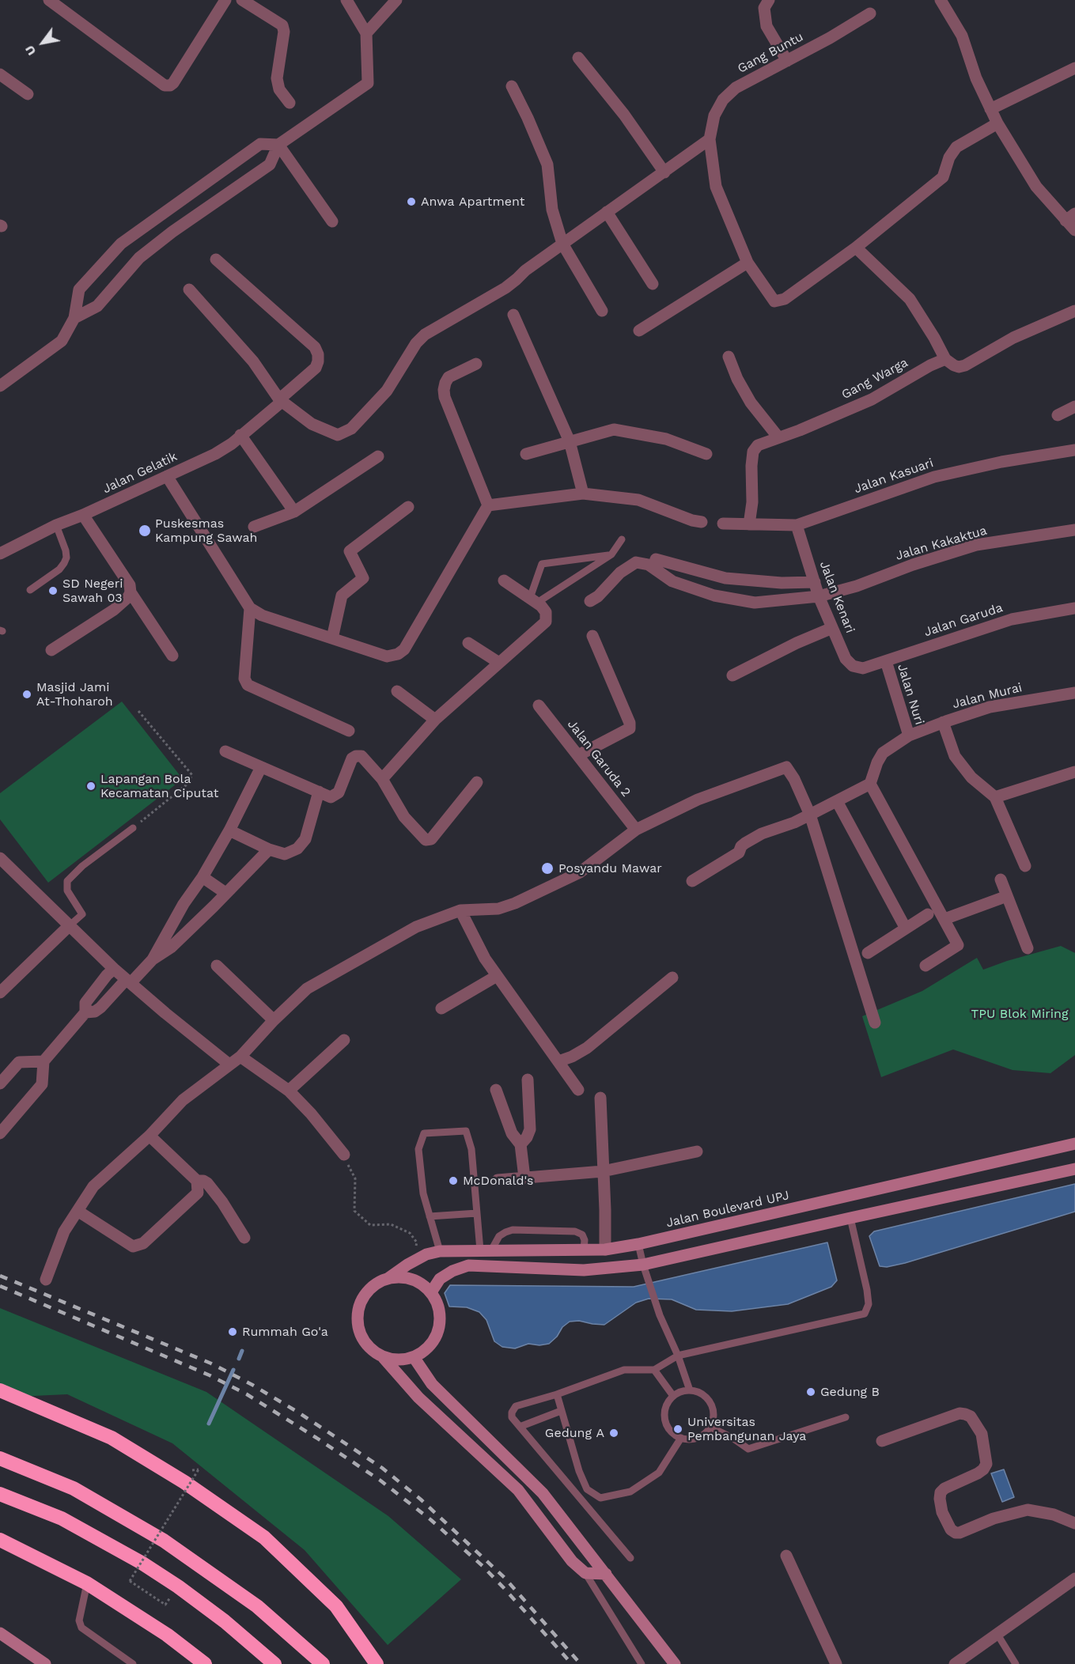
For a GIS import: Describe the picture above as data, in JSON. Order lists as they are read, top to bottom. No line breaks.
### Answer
{"streets":{"street":["Gang Buntu","Gang Warga","Jalan Gelatik","Jalan Kasuari","Jalan Kakaktua","Jalan Kenari","Jalan Garuda","Jalan Nuri","Jalan Murai","Jalan Garuda 2","Jalan Boulevard UPJ"]},"crossings":[["Gang Warga","Jalan Kasuari"],["Jalan Kasuari","Jalan Kenari"],["Jalan Kakaktua","Jalan Kenari"],["Jalan Kenari","Jalan Garuda"],["Jalan Garuda","Jalan Nuri"],["Jalan Nuri","Jalan Murai"]],"parks":["TPU Blok Miring"],"places":["Anwa Apartment","Puskesmas Kampung Sawah","SD Negeri Sawah 03","Masjid Jami At-Thoharoh","Lapangan Bola Kecamatan Ciputat","Posyandu Mawar","McDonald's","Rummah Go'a","Gedung B","Universitas Pembangunan Jaya","Gedung A"],"north":"bottom left"}
